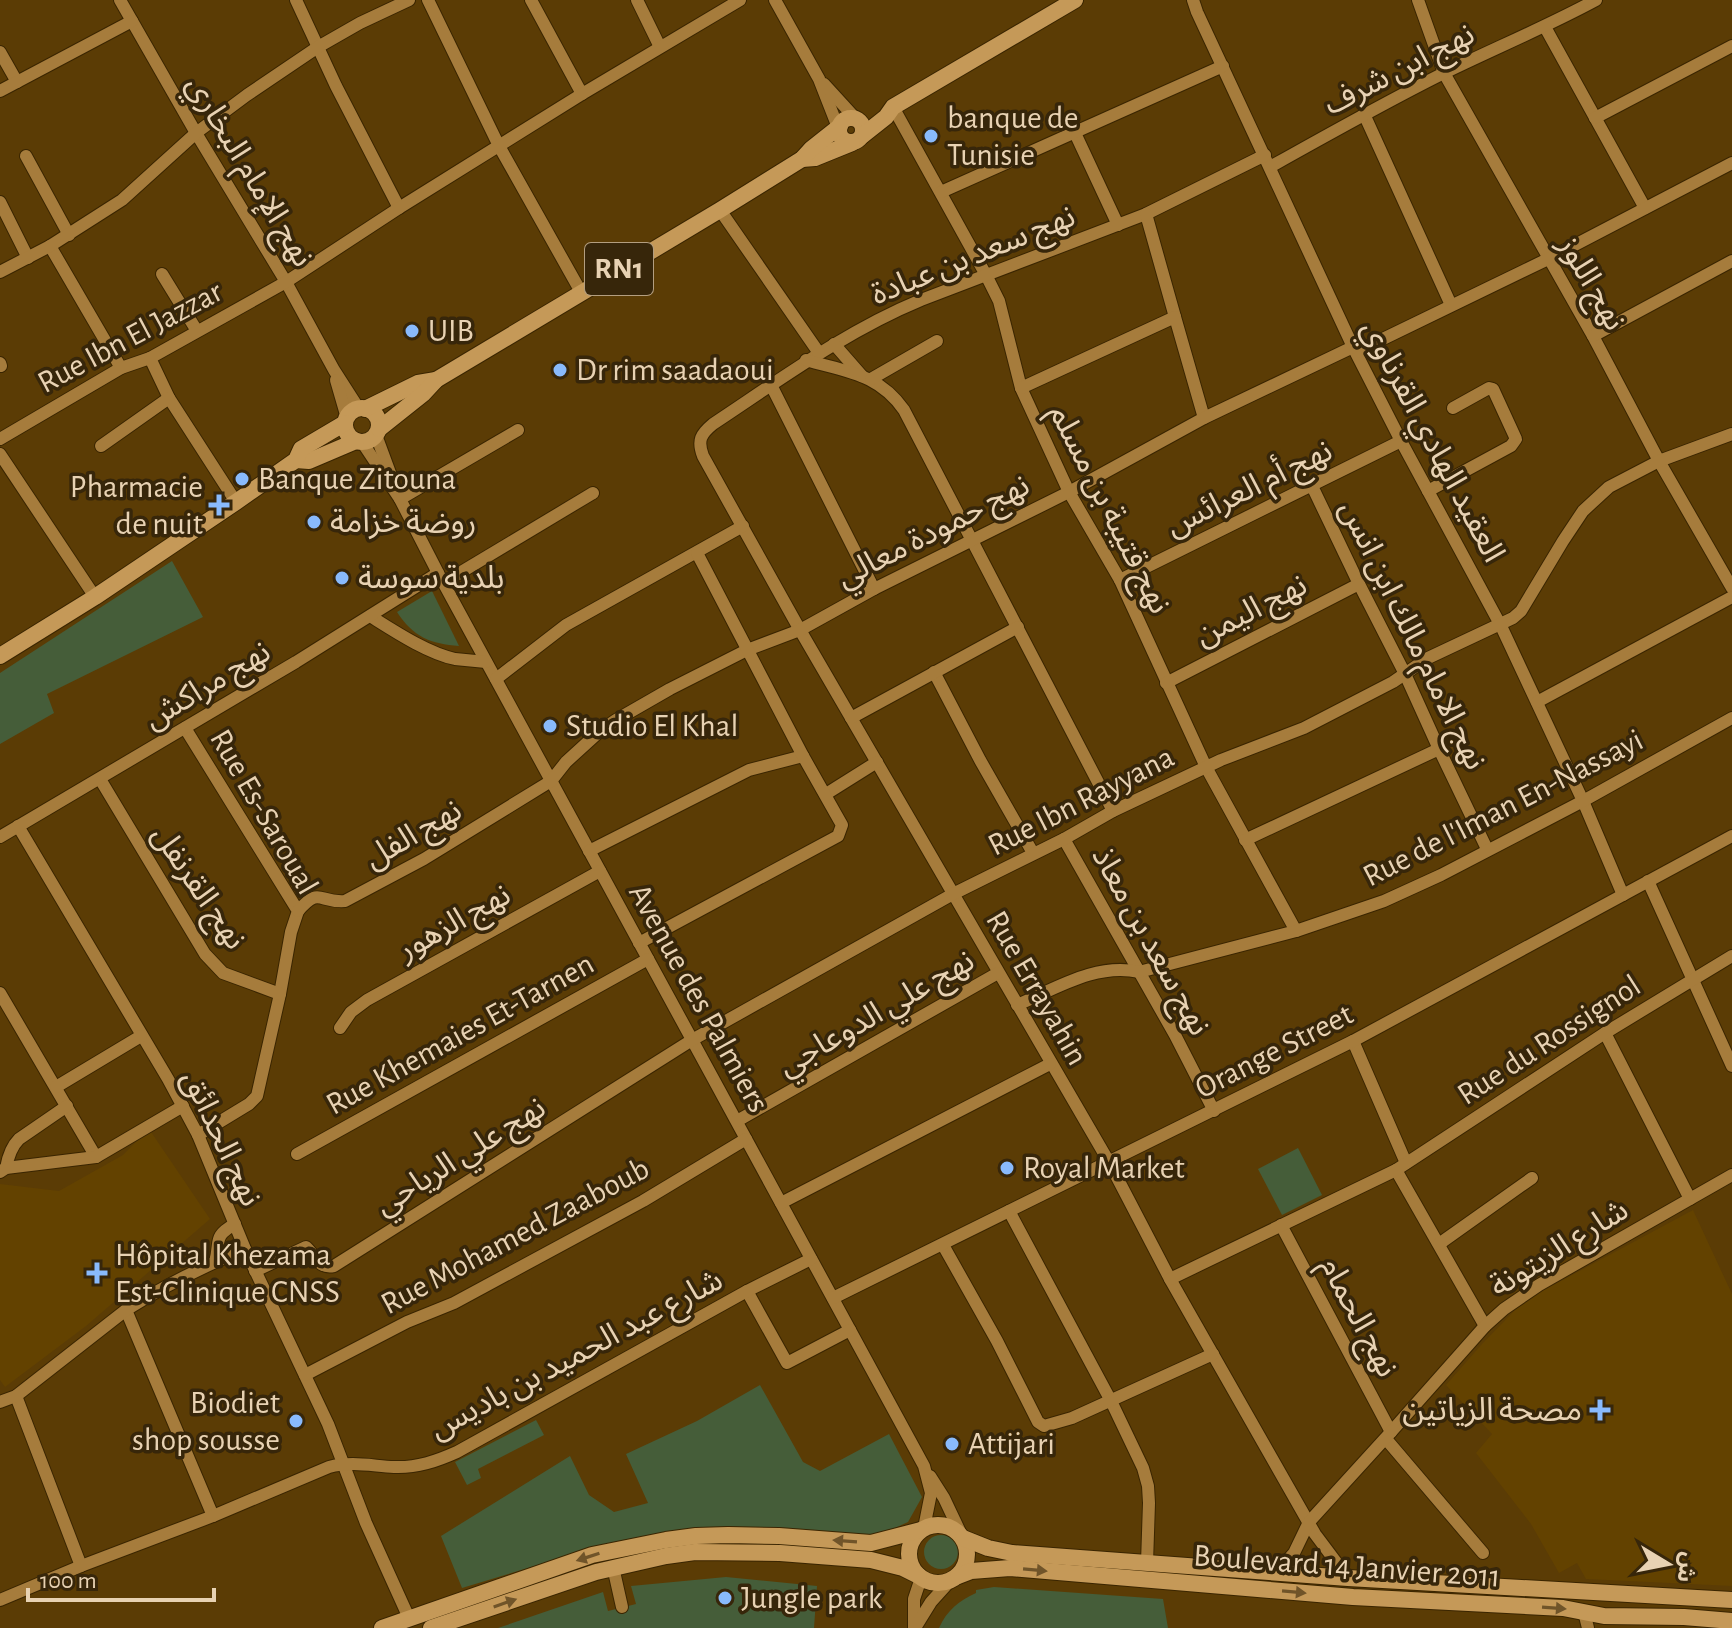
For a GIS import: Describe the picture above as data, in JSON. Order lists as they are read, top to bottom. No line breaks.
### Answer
{"streets":{"main road":["RN1","Boulevard 14 Janvier 2011"],"street":["نهج ابن شرف","نهج الإمام البخاري","نهج سعد بن عبادة","نهج اللوز","Rue Ibn El Jazzar","العقيد الهادي القرناوي","نهج أم العرائس","نهج قتيبة بن مسلم","نهج حمودة معالي","نهج اليمن","نهج الامام مالك ابن انس","نهج مراكش","Rue Ibn Rayyana","Rue de l'Iman En-Nassayi","Rue Es-Saroual","نهج الفل","نهج القرنفل","نهج الزهور","نهج سعد بن معاذ","Rue Errayahin","Avenue des Palmiers","نهج علي الدوعاجي","Rue Khemaies Et-Tarnen","Rue du Rossignol","Orange Street","نهج الحدائق","نهج علي الرياحي","Rue Mohamed Zaaboub","شارع الزيتونة","نهج الحمام","شارع عبد الحميد بن باديس"]},"crossings":[["نهج ابن شرف","نهج سعد بن عبادة"],["نهج ابن شرف","نهج اللوز"],["نهج ابن شرف","العقيد الهادي القرناوي"],["نهج الإمام البخاري","RN1"],["نهج الإمام البخاري","Rue Ibn El Jazzar"],["نهج سعد بن عبادة","العقيد الهادي القرناوي"],["نهج سعد بن عبادة","نهج قتيبة بن مسلم"],["نهج سعد بن عبادة","Rue Errayahin"],["RN1","نهج قتيبة بن مسلم"],["RN1","Avenue des Palmiers"],["نهج اللوز","نهج حمودة معالي"],["العقيد الهادي القرناوي","نهج أم العرائس"],["العقيد الهادي القرناوي","نهج حمودة معالي"],["العقيد الهادي القرناوي","Rue Ibn Rayyana"],["العقيد الهادي القرناوي","Rue de l'Iman En-Nassayi"],["العقيد الهادي القرناوي","Orange Street"],["نهج أم العرائس","نهج قتيبة بن مسلم"],["نهج أم العرائس","نهج الامام مالك ابن انس"],["نهج قتيبة بن مسلم","نهج حمودة معالي"],["نهج قتيبة بن مسلم","نهج اليمن"],["نهج قتيبة بن مسلم","Rue Ibn Rayyana"],["نهج قتيبة بن مسلم","Rue de l'Iman En-Nassayi"],["نهج حمودة معالي","نهج الفل"],["نهج حمودة معالي","Rue Errayahin"],["نهج حمودة معالي","Avenue des Palmiers"],["نهج اليمن","نهج الامام مالك ابن انس"],["نهج الامام مالك ابن انس","Rue Ibn Rayyana"],["نهج الامام مالك ابن انس","Rue de l'Iman En-Nassayi"],["نهج مراكش","Rue Es-Saroual"],["نهج مراكش","نهج القرنفل"],["نهج مراكش","Avenue des Palmiers"],["نهج مراكش","نهج الحدائق"],["Rue Ibn Rayyana","نهج سعد بن معاذ"],["Rue Ibn Rayyana","Rue Errayahin"],["Rue Ibn Rayyana","Avenue des Palmiers"],["Rue Ibn Rayyana","نهج علي الرياحي"],["Rue de l'Iman En-Nassayi","نهج سعد بن معاذ"],["Rue de l'Iman En-Nassayi","Rue Errayahin"],["Rue Es-Saroual","نهج الفل"],["Rue Es-Saroual","نهج القرنفل"],["Rue Es-Saroual","نهج الحدائق"],["نهج الفل","Avenue des Palmiers"],["نهج الزهور","Avenue des Palmiers"],["نهج سعد بن معاذ","Orange Street"],["Rue Errayahin","نهج علي الدوعاجي"],["Rue Errayahin","Rue du Rossignol"],["Rue Errayahin","Orange Street"],["Rue Errayahin","شارع الزيتونة"],["Rue Errayahin","Boulevard 14 Janvier 2011"],["Avenue des Palmiers","نهج علي الدوعاجي"],["Avenue des Palmiers","Rue Khemaies Et-Tarnen"],["Avenue des Palmiers","Orange Street"],["Avenue des Palmiers","نهج علي الرياحي"],["Avenue des Palmiers","Rue Mohamed Zaaboub"],["Avenue des Palmiers","شارع عبد الحميد بن باديس"],["Avenue des Palmiers","Boulevard 14 Janvier 2011"],["Rue du Rossignol","نهج الحمام"],["نهج الحدائق","نهج علي الرياحي"],["نهج الحدائق","Rue Mohamed Zaaboub"],["نهج الحدائق","شارع عبد الحميد بن باديس"],["شارع الزيتونة","نهج الحمام"],["شارع الزيتونة","Boulevard 14 Janvier 2011"]],"places":{"other":["banque de Tunisie","UIB","Dr rim saadaoui","Banque Zitouna","روضة خزامة","بلدية سوسة","Studio El Khal","Royal Market","Biodiet shop sousse","Attijari","Jungle park"],"health":["Pharmacie de nuit","Hôpital Khezama Est-Clinique CNSS","مصحة الزياتين"]},"scale_bar":"100 m","north":"right"}
